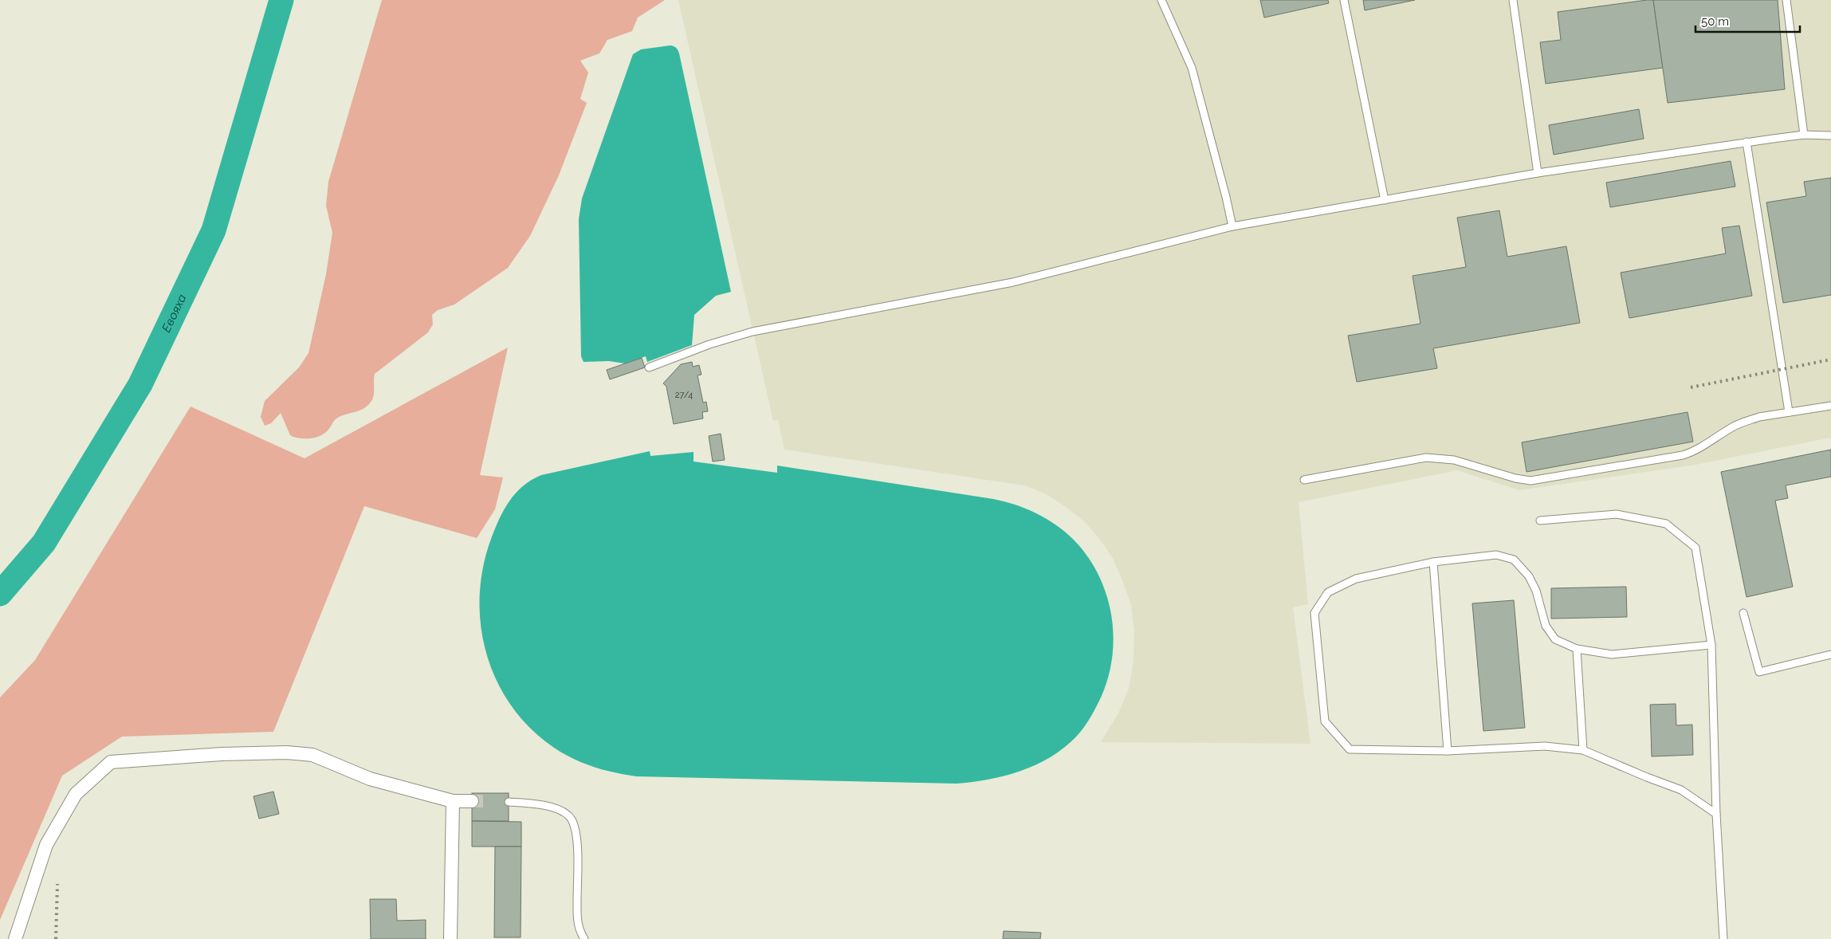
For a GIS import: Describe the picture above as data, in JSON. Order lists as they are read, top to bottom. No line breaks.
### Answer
{"water":["Евояха"],"house_numbers":["27/4"],"scale_bar":"50 m"}
